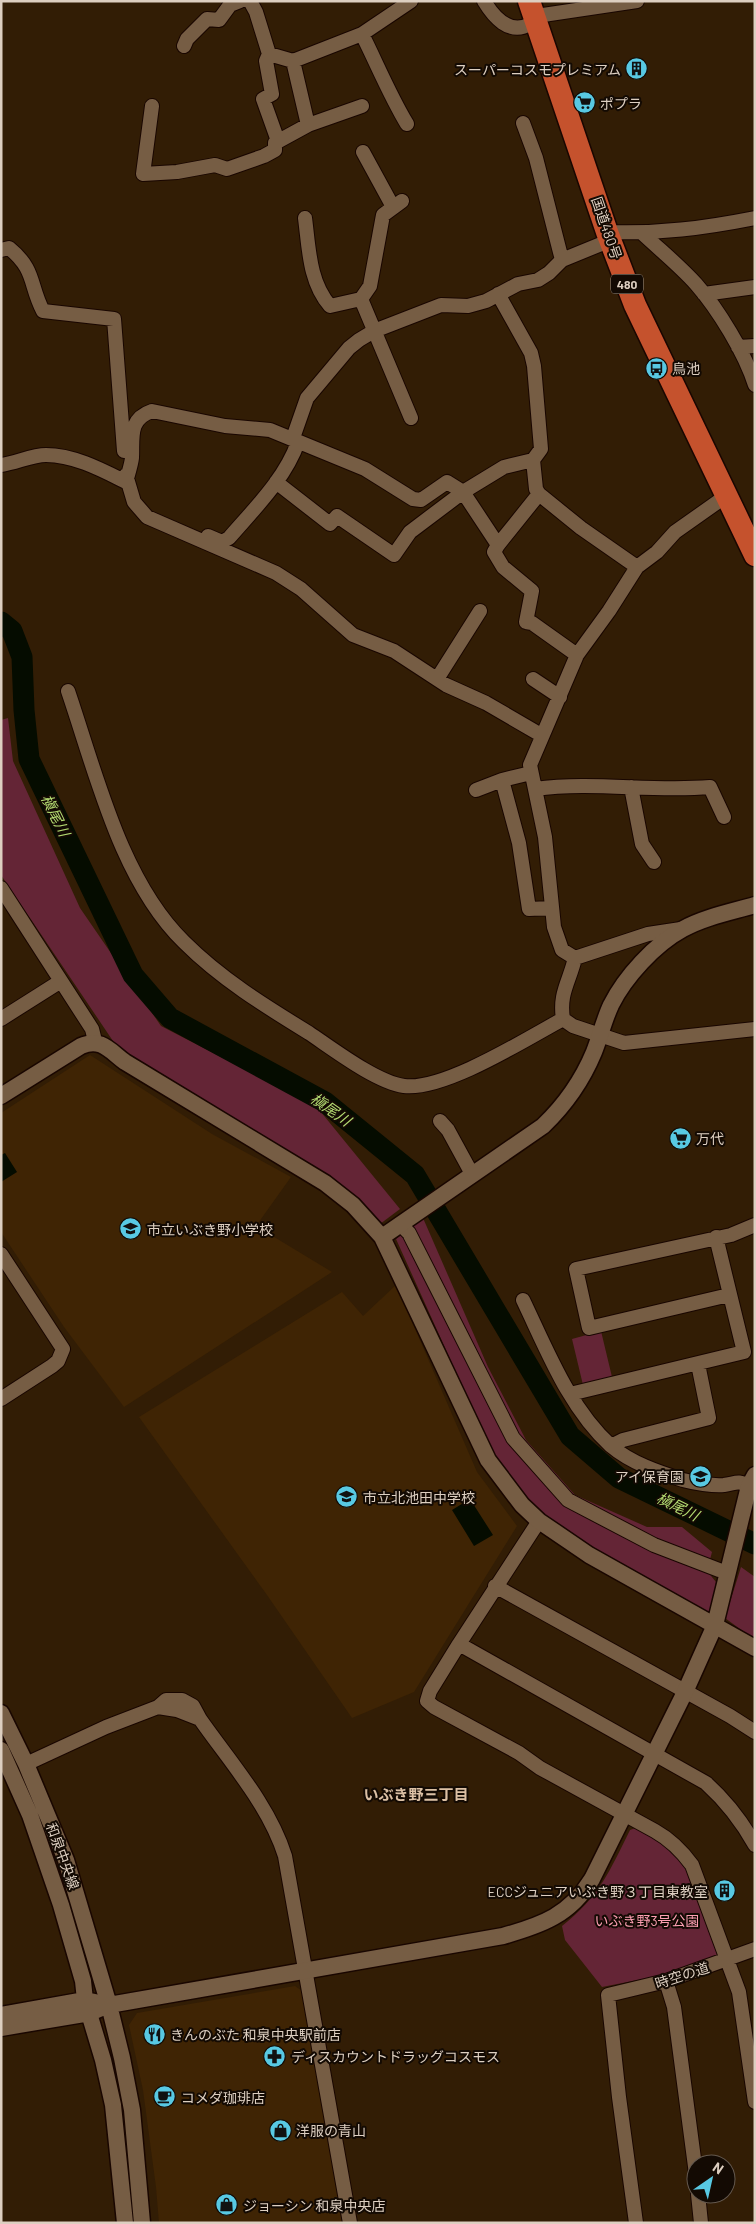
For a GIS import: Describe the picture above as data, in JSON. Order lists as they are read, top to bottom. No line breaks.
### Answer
{"streets":{"highway":["国道480号","480"],"street":["和泉中央線","時空の道"]},"districts":["いぶき野三丁目"],"water":["槇尾川"],"parks":["いぶき野3号公園"],"places":{"building":["スーパーコスモプレミアム","ECCジュニアいぶき野３丁目東教室"],"supermarket":["ポプラ","万代"],"bus stop":["鳥池"],"school or university":["市立いぶき野小学校","アイ保育園","市立北池田中学校"],"restaurant":["きんのぶた 和泉中央駅前店"],"pharmacy":["ディスカウントドラッグコスモス"],"cafe":["コメダ珈琲店"],"shop":["洋服の青山","ジョーシン 和泉中央店"]},"north":"top right"}
